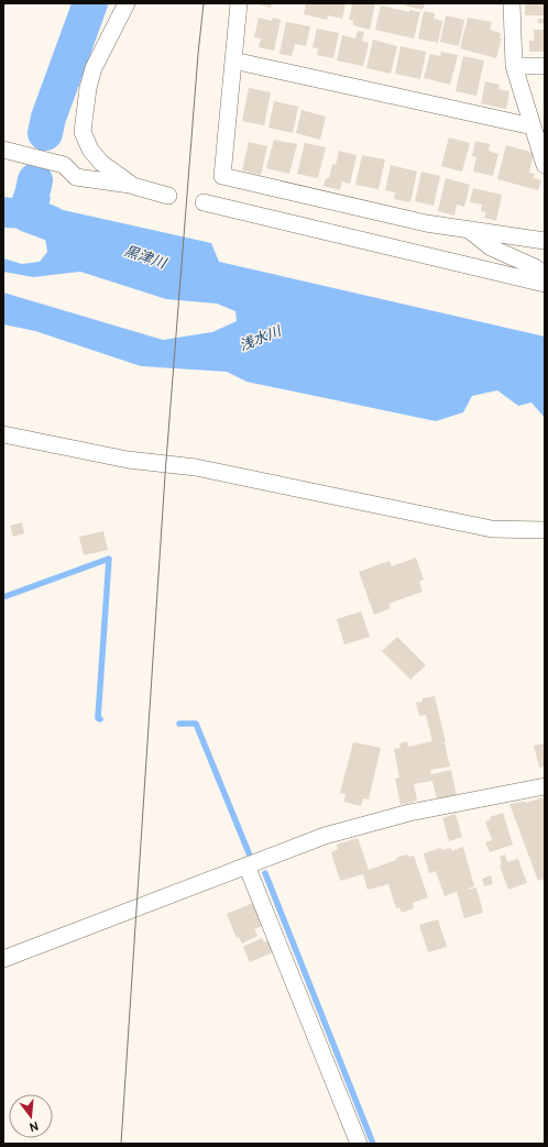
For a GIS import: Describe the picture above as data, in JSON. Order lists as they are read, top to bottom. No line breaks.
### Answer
{"water":["黒津川","浅水川"],"north":"bottom"}
